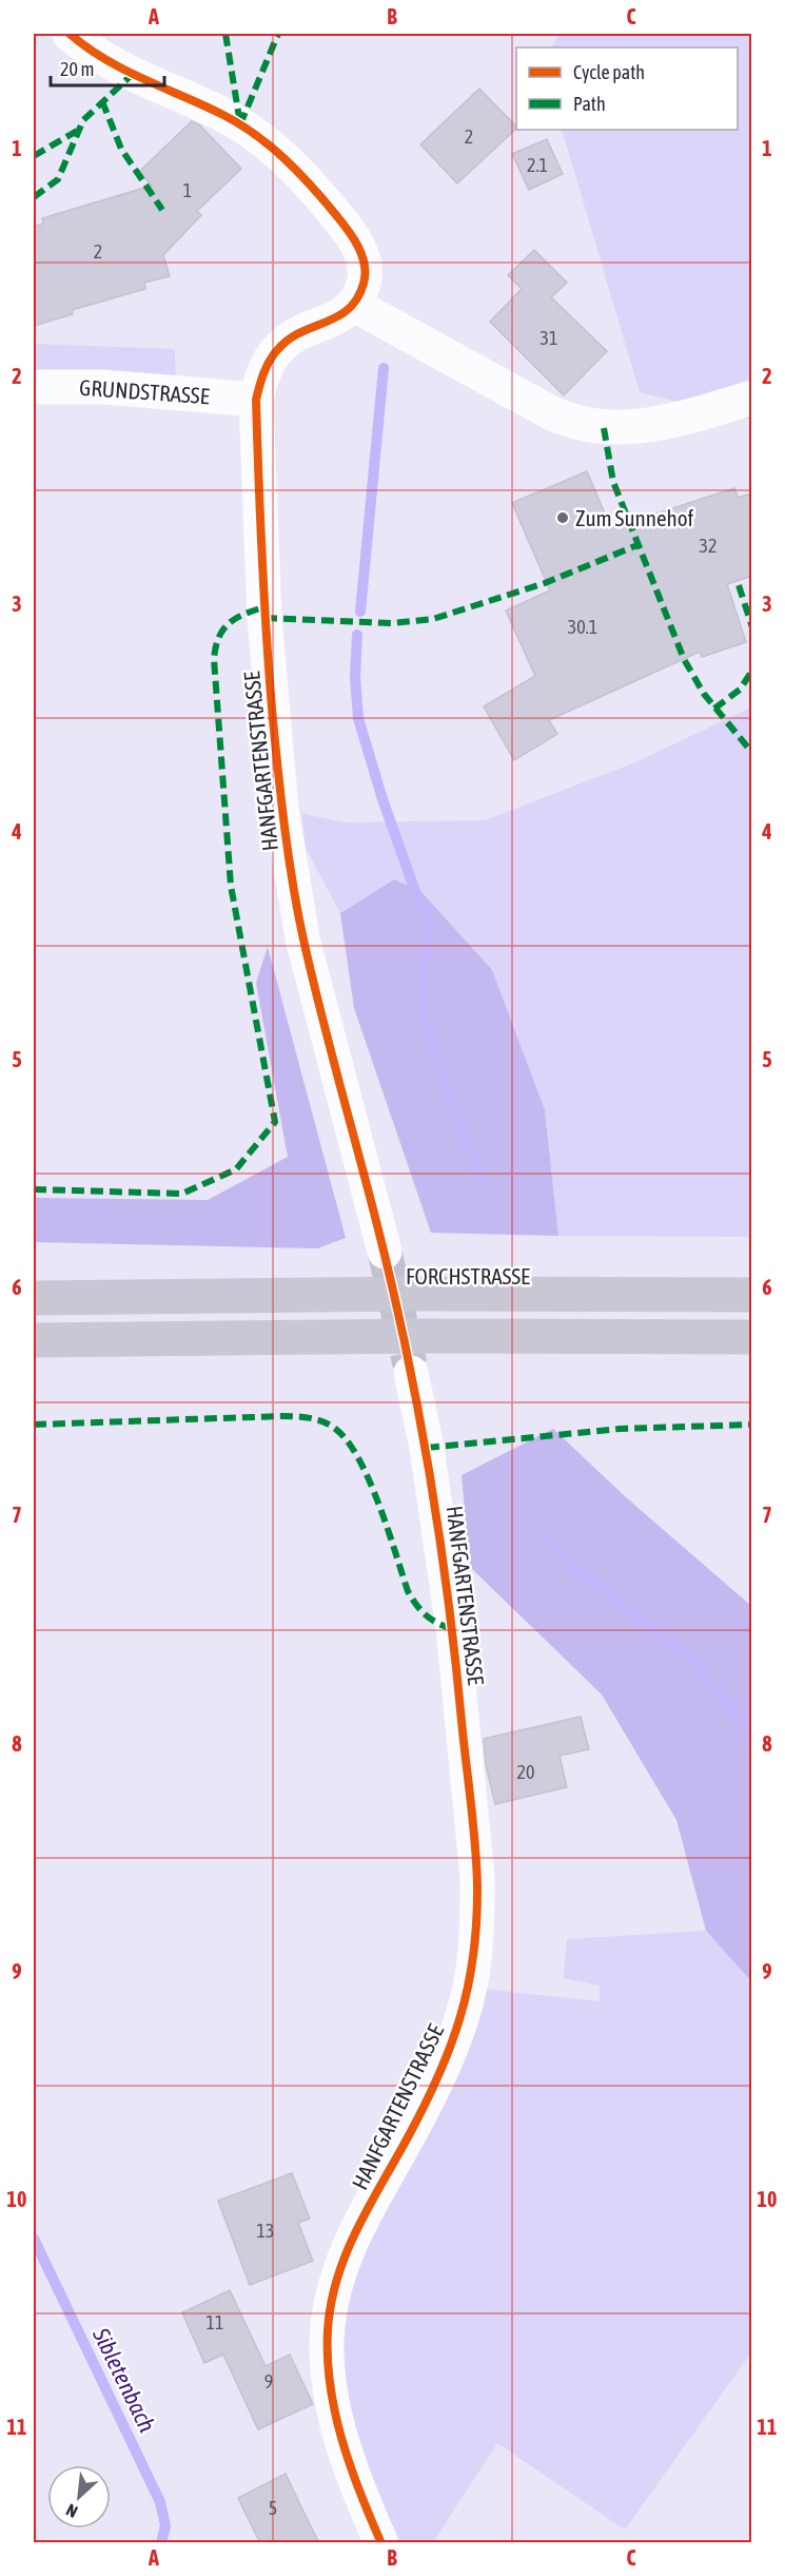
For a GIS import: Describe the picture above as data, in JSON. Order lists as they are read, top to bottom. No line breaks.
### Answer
{"streets":{"highway":["FORCHSTRASSE"],"street":["GRUNDSTRASSE","HANFGARTENSTRASSE"]},"crossings":[["GRUNDSTRASSE","HANFGARTENSTRASSE"]],"water":["Sibletenbach"],"places":["Zum Sunnehof"],"house_numbers":["2","2.1","1","2","31","32","30.1","20","13","11","9","5"],"legend":["Cycle path","Path"],"scale_bar":"20 m","north":"bottom left","grid":{"columns":["A","B","C"],"rows":["1","2","3","4","5","6","7","8","9","10","11"]}}
